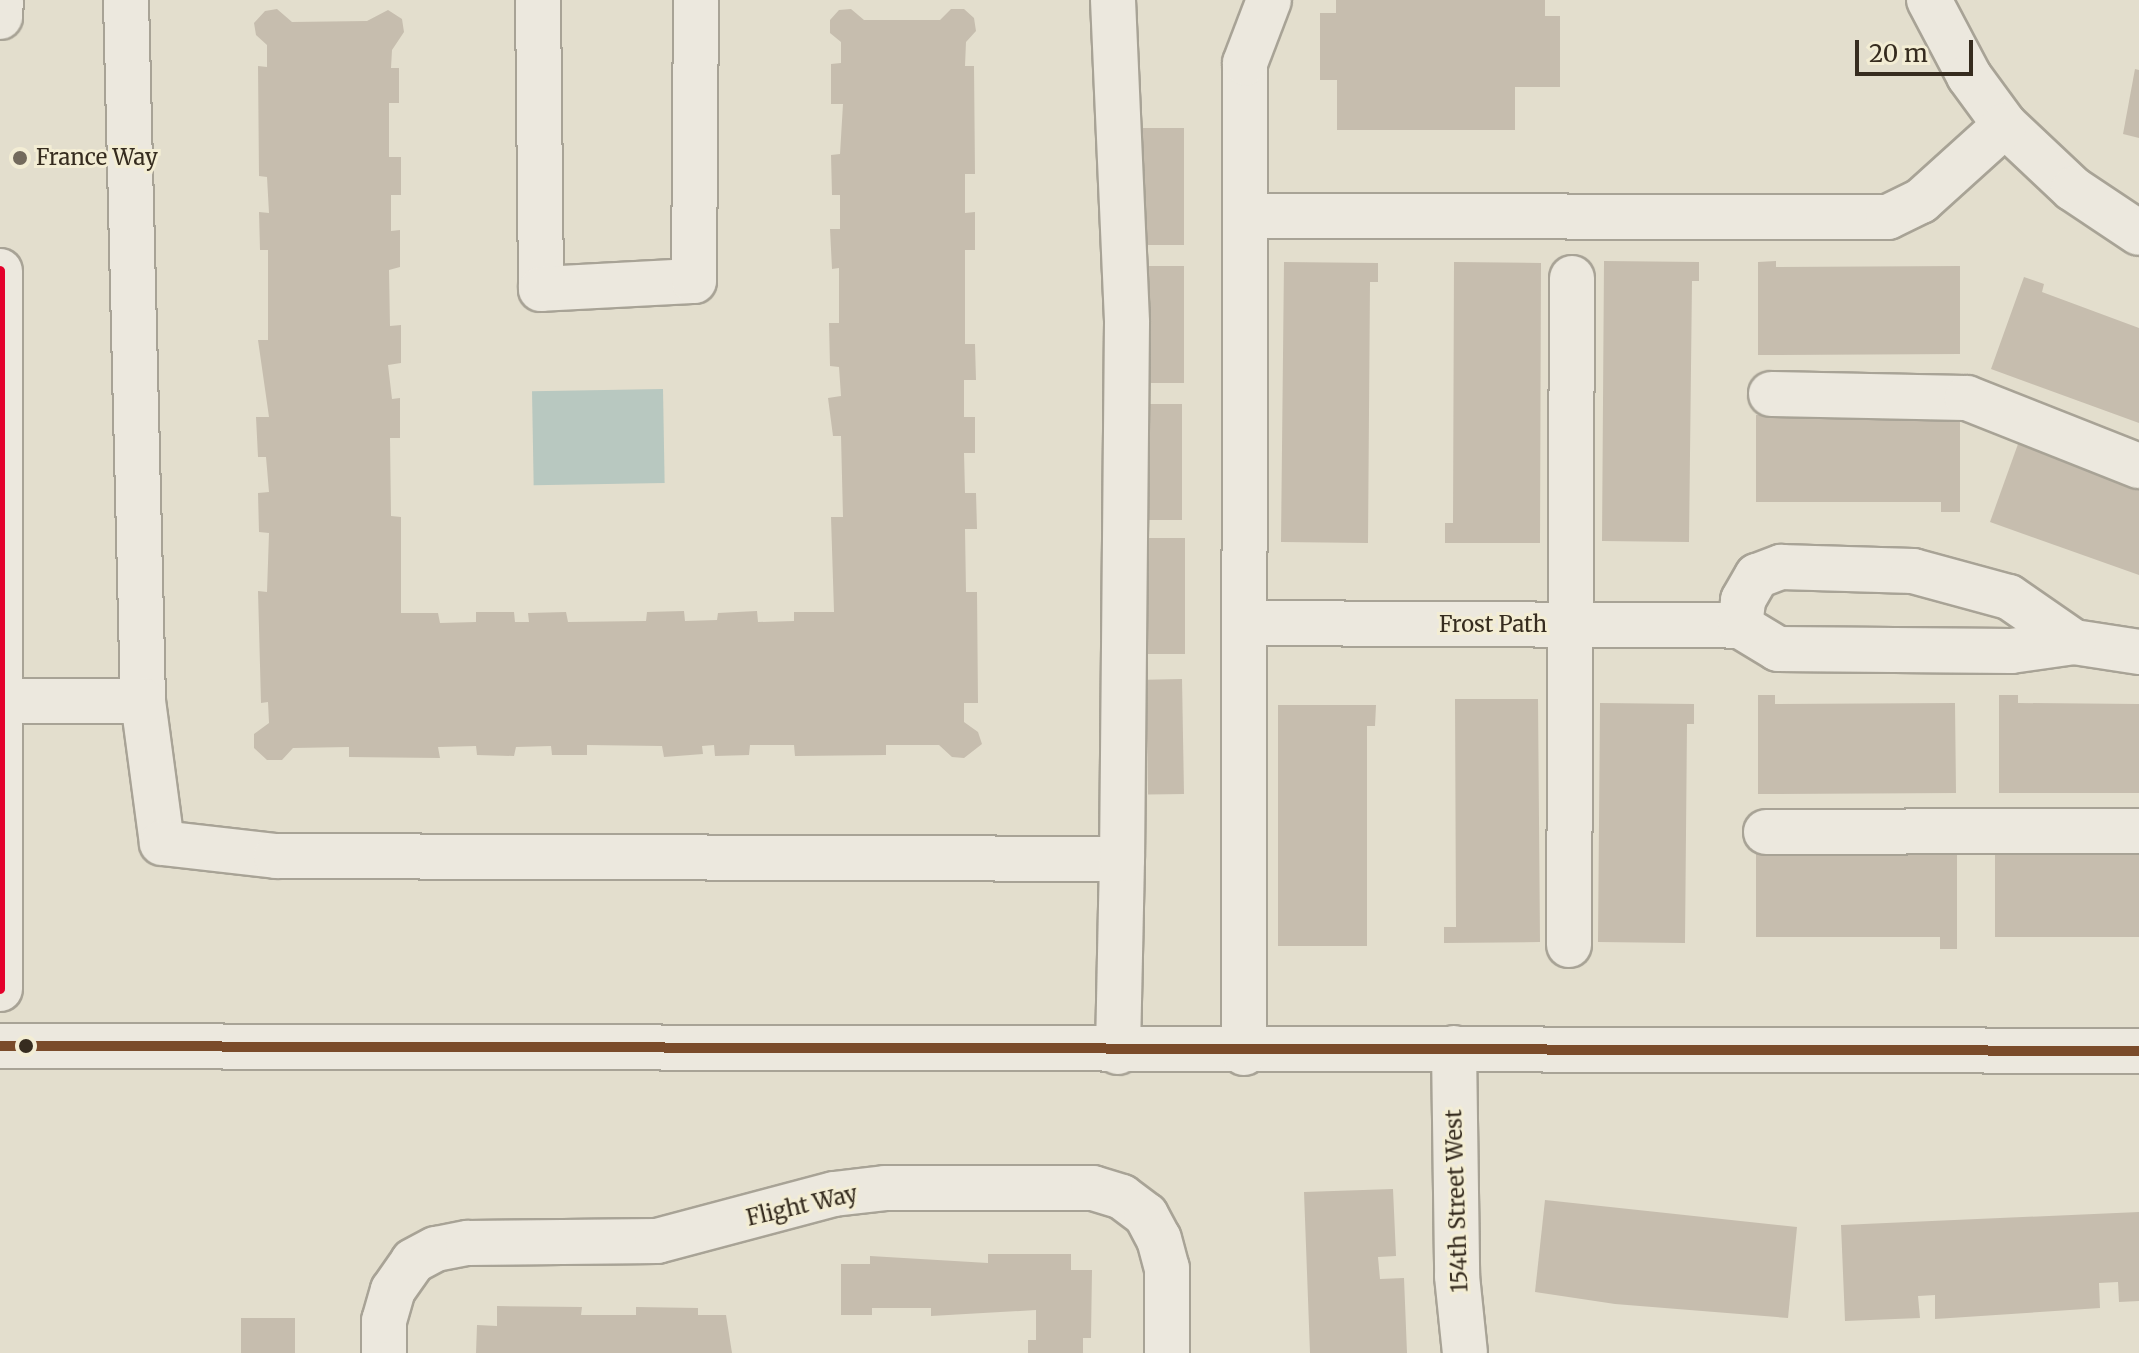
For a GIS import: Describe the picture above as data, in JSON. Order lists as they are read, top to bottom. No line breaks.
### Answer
{"streets":{"street":["Frost Path","154th Street West","Flight Way"]},"places":["France Way"],"scale_bar":"20 m"}
